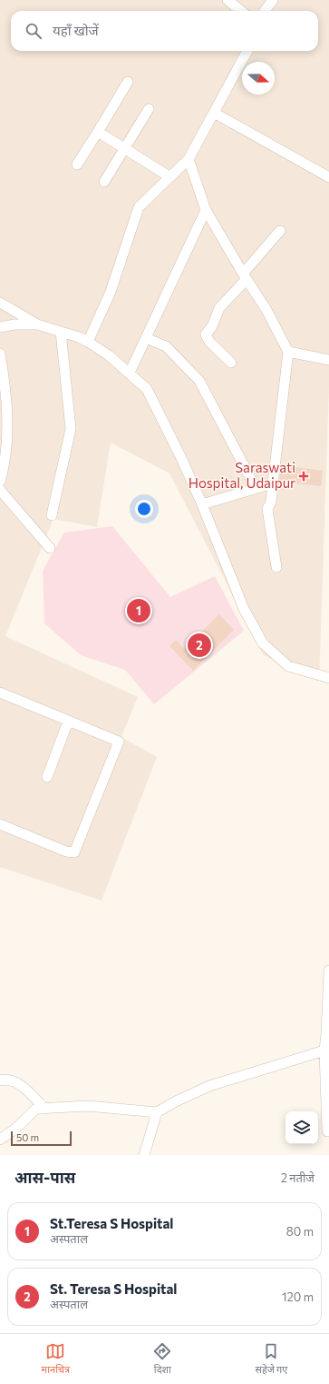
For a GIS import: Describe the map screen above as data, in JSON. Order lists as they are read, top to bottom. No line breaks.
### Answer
{"places":{"health":["Saraswati Hospital, Udaipur"]},"scale_bar":"50 m","north":"right","page":{"search":"यहाँ खोजें","pins":["1","2"],"scale":"50 m","heading":["आस-पास","2 नतीजे"],"list":[{"mark":"1","name":"St.Teresa S Hospital","note":"अस्पताल","value":"80 m"},{"mark":"2","name":"St. Teresa S Hospital","note":"अस्पताल","value":"120 m"}],"nav":["मानचित्र","दिशा","सहेजे गए"]}}
